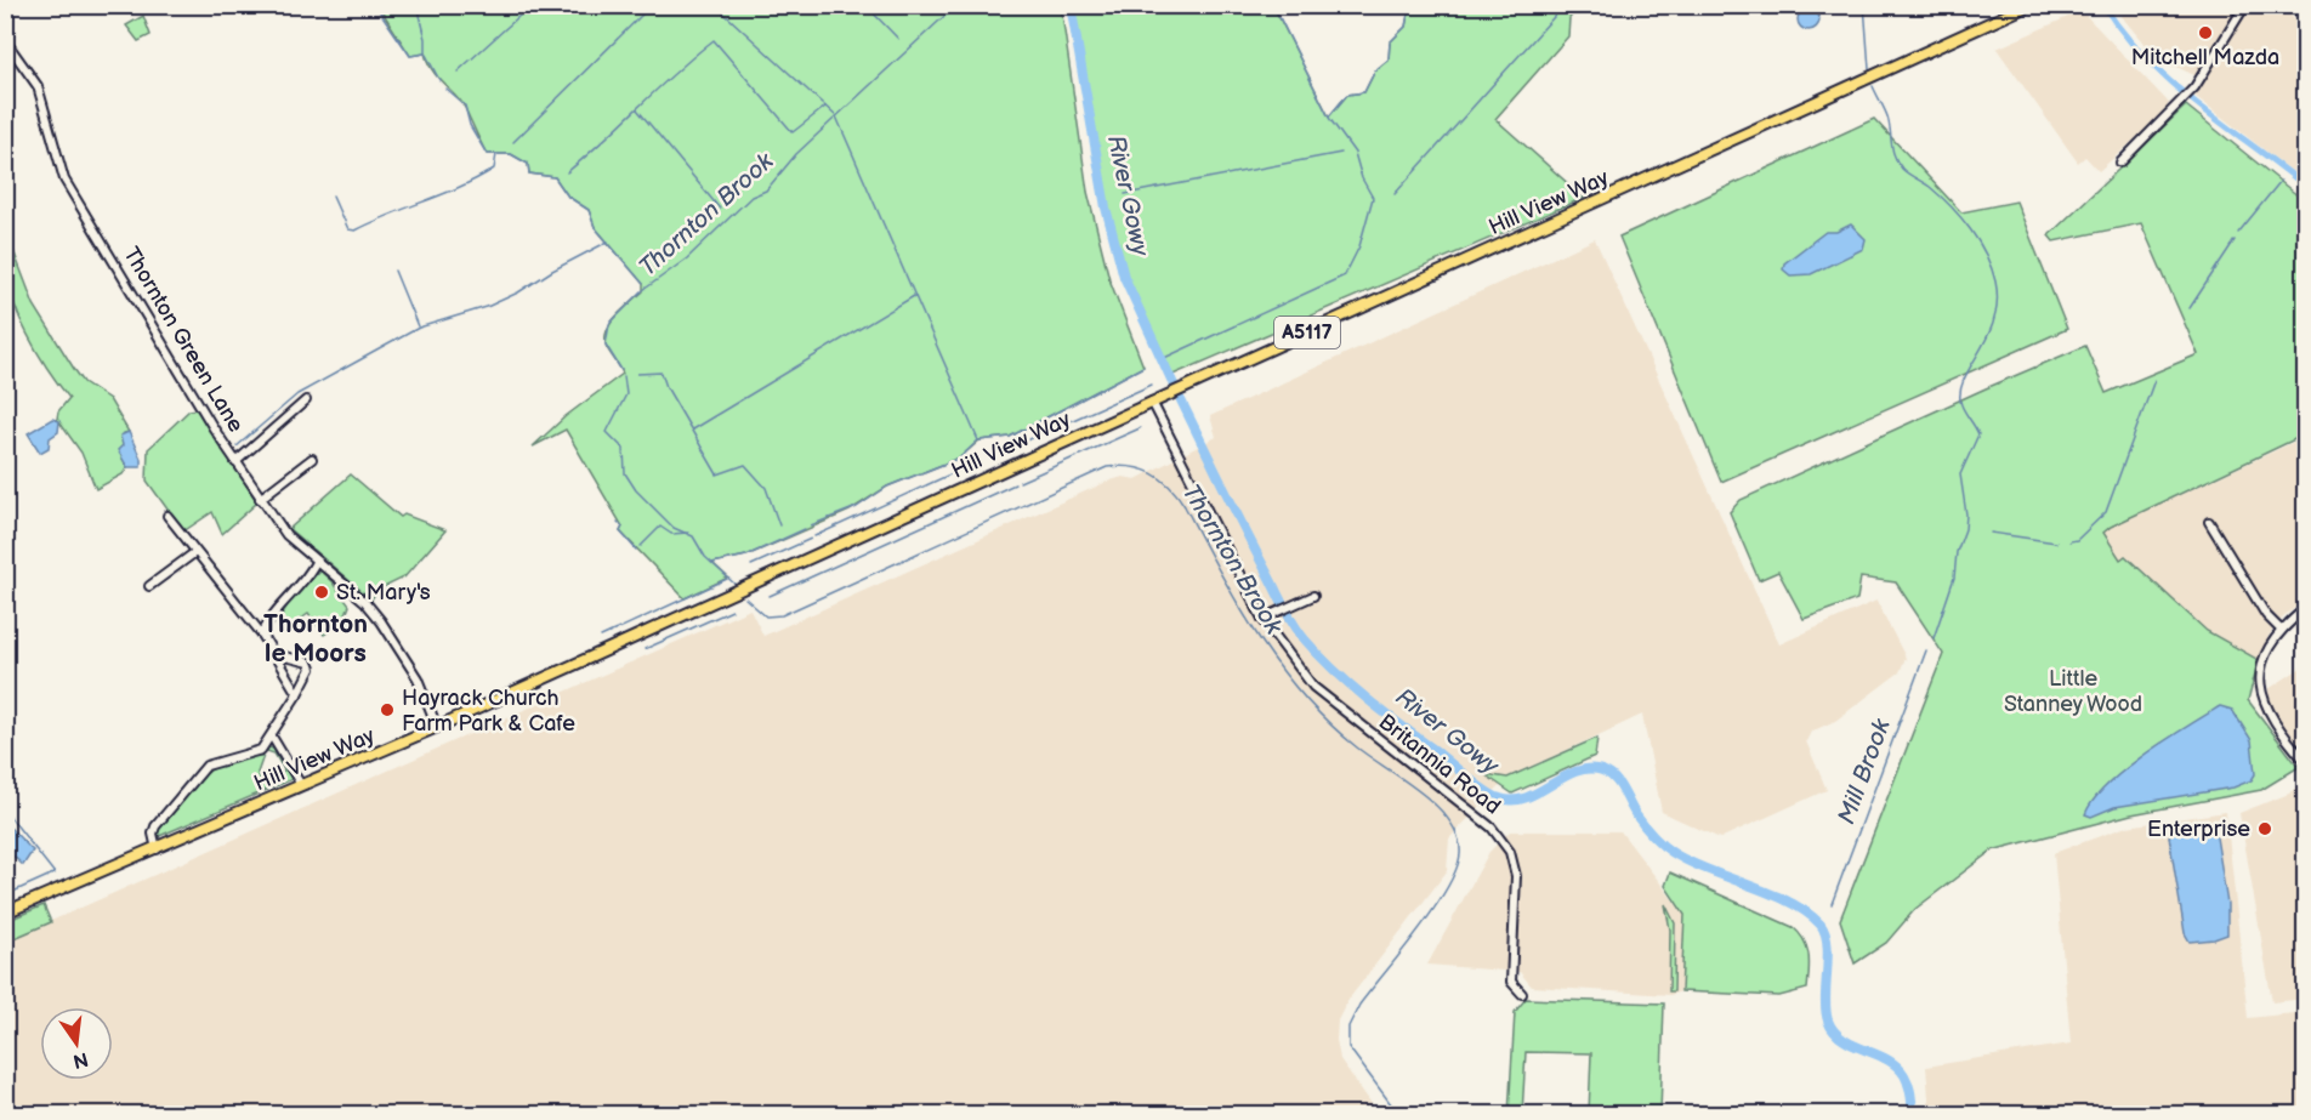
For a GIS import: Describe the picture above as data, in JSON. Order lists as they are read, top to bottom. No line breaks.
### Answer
{"streets":{"main road":["Hill View Way","A5117"],"street":["Thornton Green Lane","Britannia Road"]},"crossings":[["Hill View Way","Thornton Green Lane"],["Hill View Way","Britannia Road"]],"districts":["Thornton le Moors"],"water":["River Gowy","Thornton Brook","Mill Brook"],"parks":["Little Stanney Wood"],"places":["Mitchell Mazda","St. Mary's","Hayrack Church Farm Park & Cafe","Enterprise"],"north":"bottom"}
